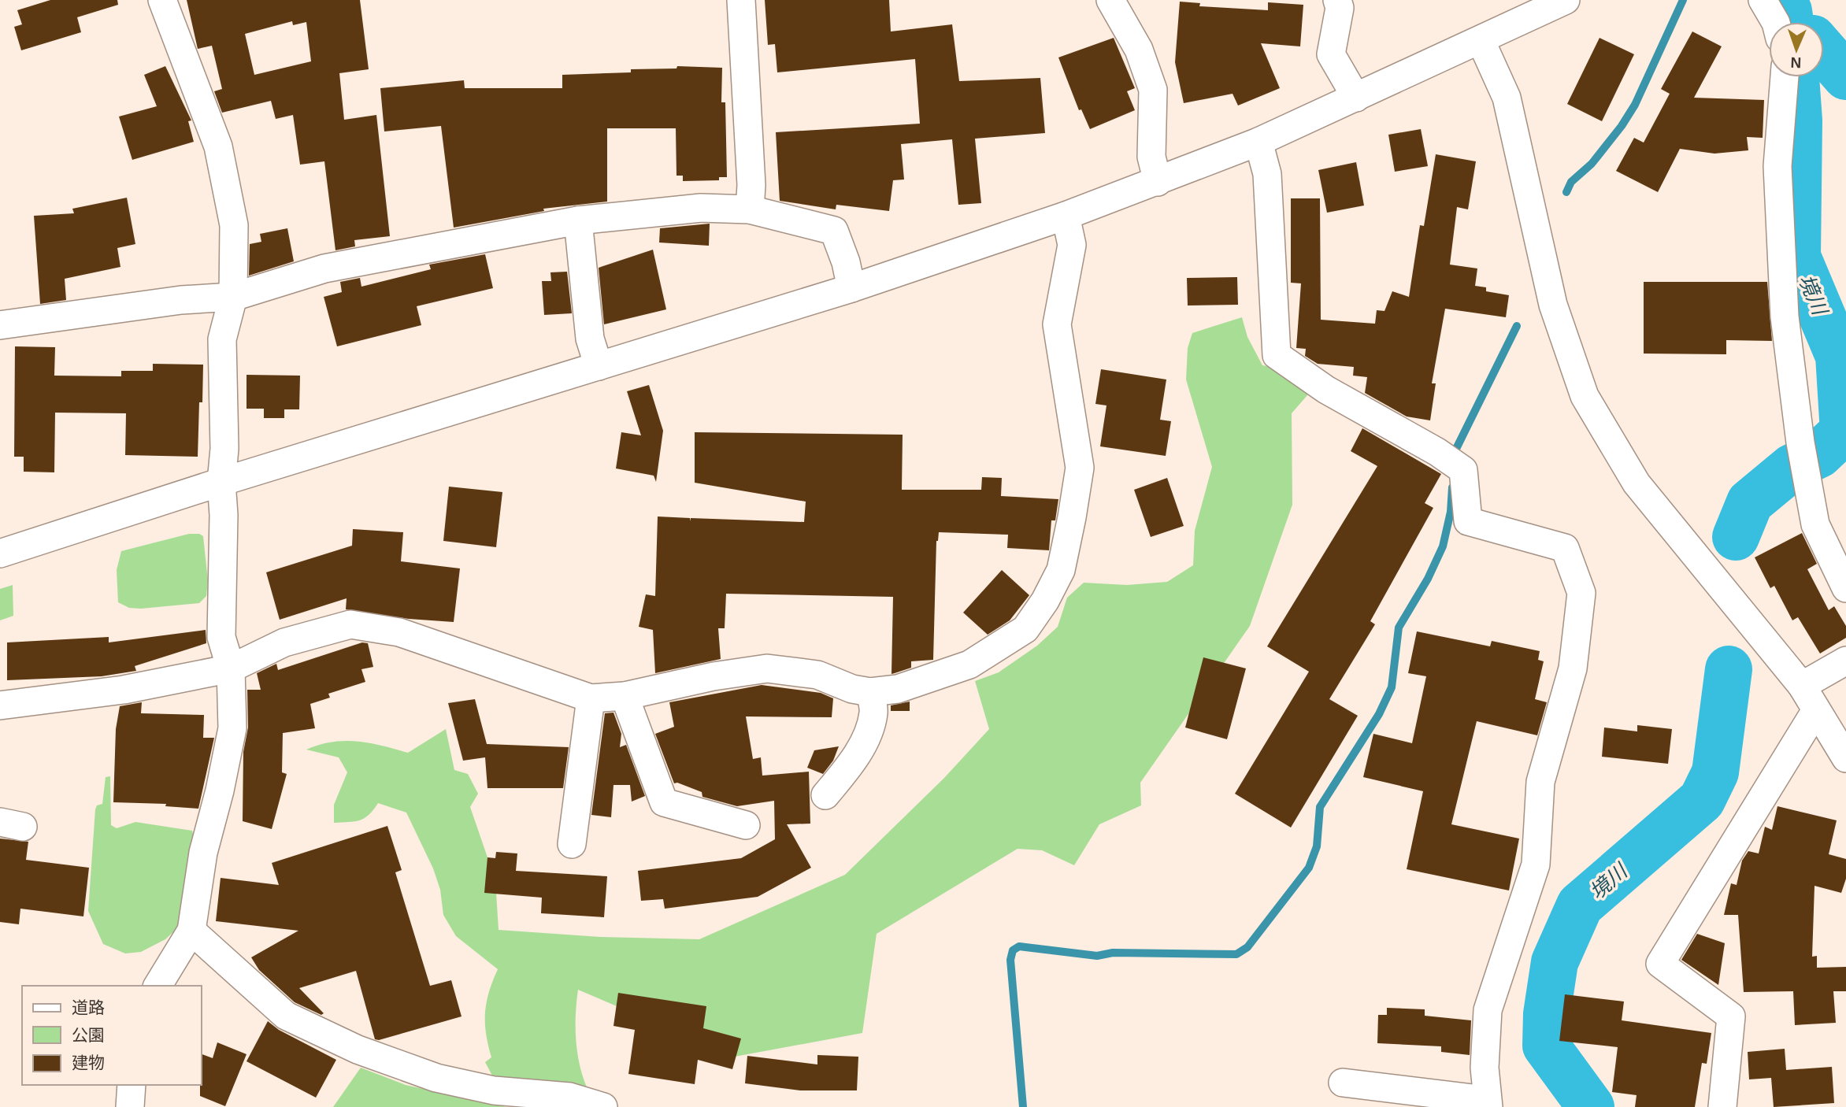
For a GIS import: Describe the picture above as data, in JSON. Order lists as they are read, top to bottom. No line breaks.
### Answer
{"water":["境川"],"legend":["道路","公園","建物"],"north":"bottom"}
